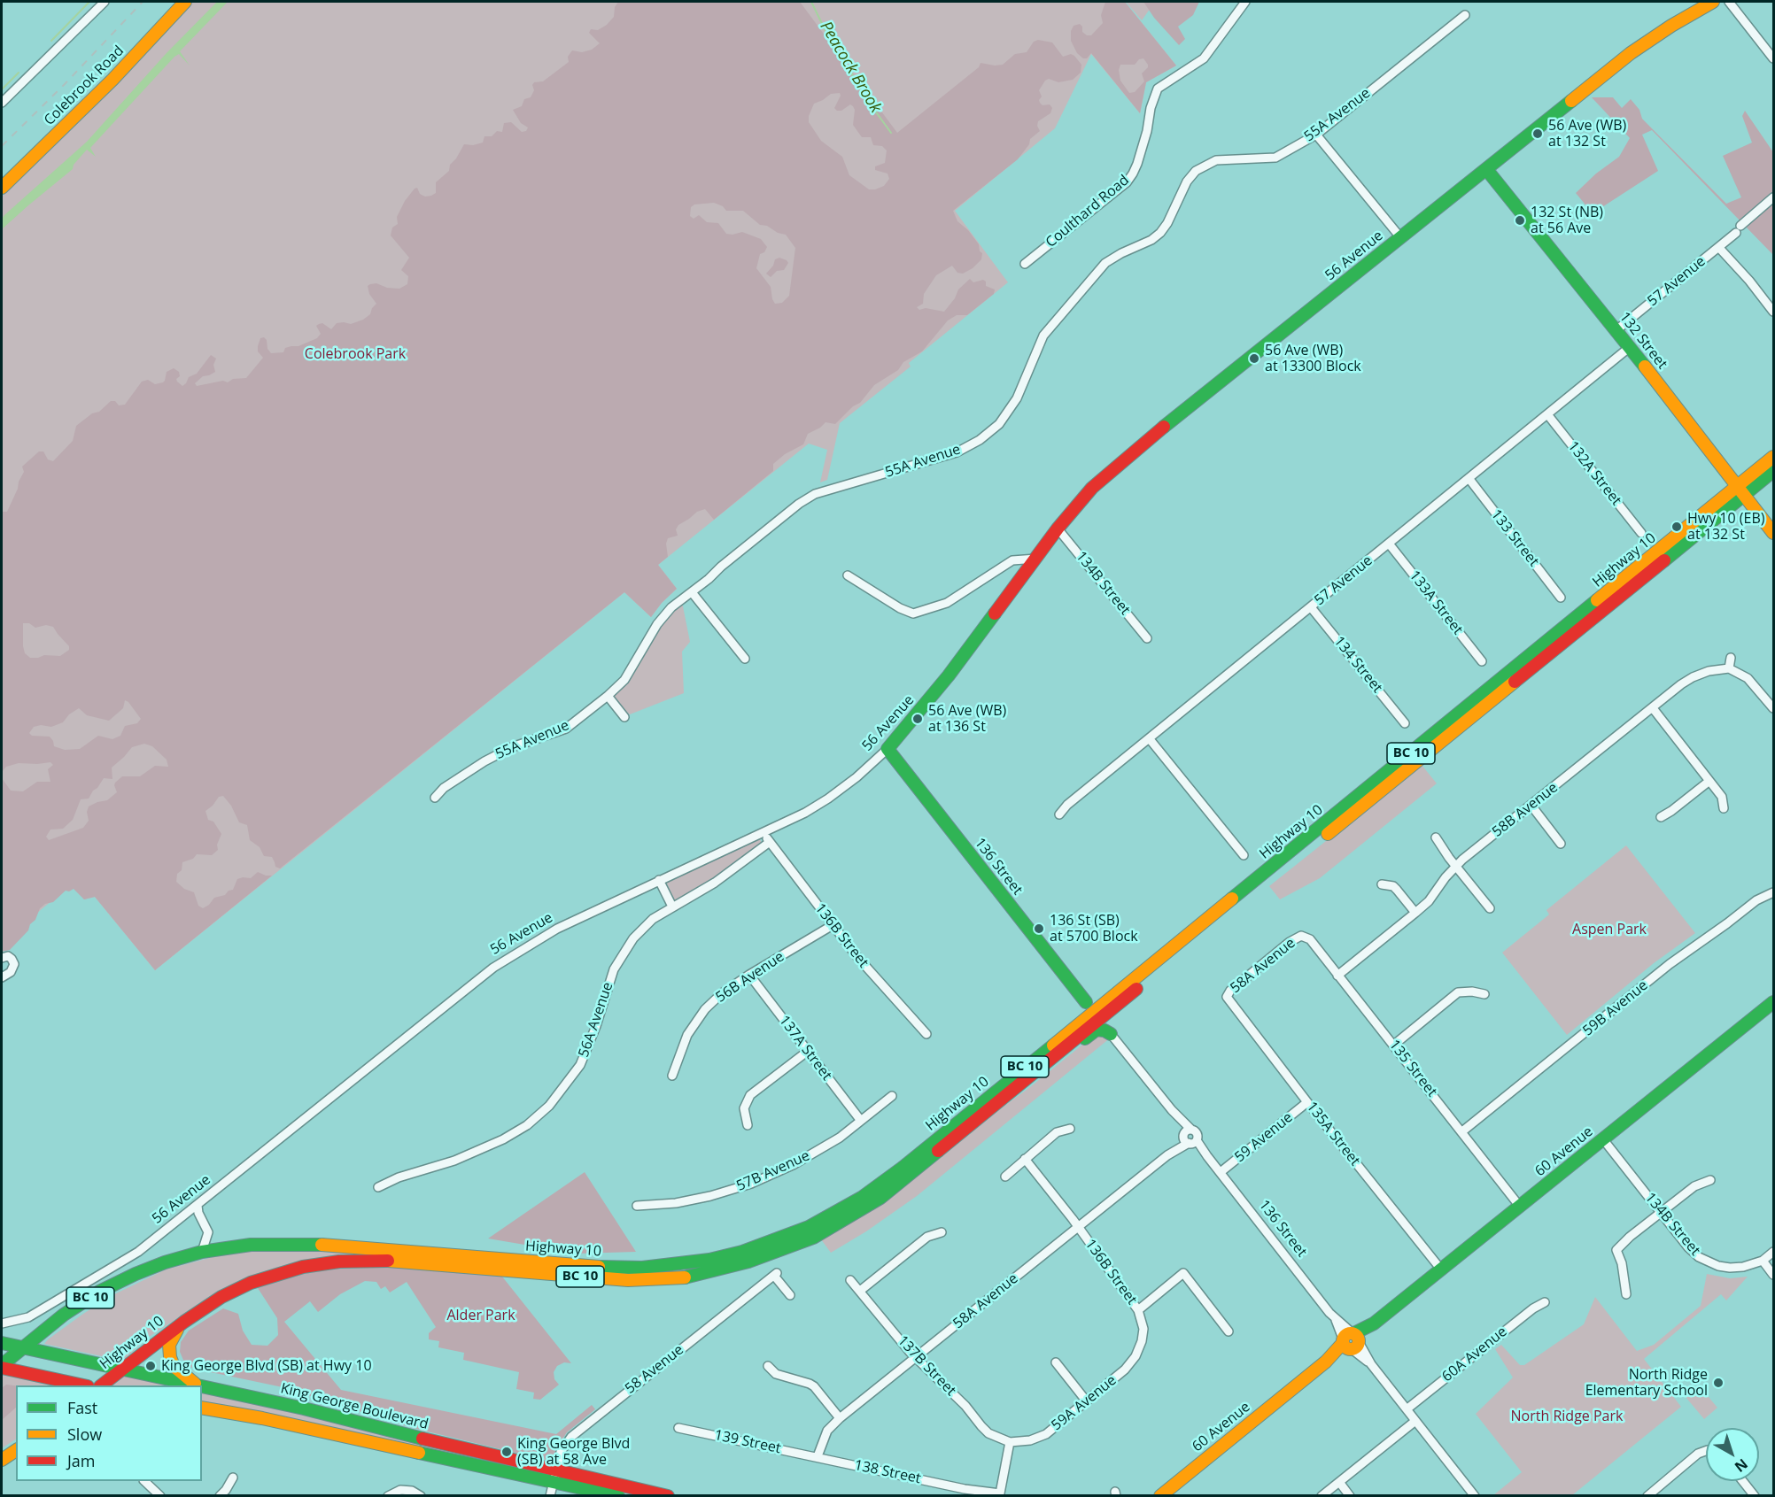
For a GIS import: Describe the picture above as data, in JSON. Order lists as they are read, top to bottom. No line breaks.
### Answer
{"streets":{"main road":["Colebrook Road","56 Avenue","132 Street","Highway 10","BC 10","136 Street","60 Avenue","King George Boulevard"],"street":["55A Avenue","Coulthard Road","57 Avenue","132A Street","133 Street","134B Street","133A Street","134 Street","58B Avenue","136B Street","58A Avenue","56B Avenue","59B Avenue","56A Avenue","137A Street","135 Street","135A Street","59 Avenue","57B Avenue","60A Avenue","137B Street","58 Avenue","59A Avenue","139 Street","138 Street"]},"crossings":[["56 Avenue","132 Street"],["56 Avenue","134B Street"],["56 Avenue","136 Street"],["56 Avenue","136B Street"],["57 Avenue","132 Street"],["57 Avenue","132A Street"],["57 Avenue","133 Street"],["57 Avenue","133A Street"],["57 Avenue","134 Street"],["132 Street","Highway 10"],["Highway 10","King George Boulevard"],["134B Street","60 Avenue"],["58B Avenue","135 Street"],["136 Street","58A Avenue"],["136 Street","59 Avenue"],["136 Street","60 Avenue"],["136 Street","60A Avenue"],["136B Street","58A Avenue"],["136B Street","56B Avenue"],["136B Street","56A Avenue"],["136B Street","59A Avenue"],["58A Avenue","135 Street"],["58A Avenue","135A Street"],["58A Avenue","137B Street"],["58A Avenue","139 Street"],["58A Avenue","138 Street"],["56B Avenue","137A Street"],["59B Avenue","135 Street"],["137A Street","57B Avenue"],["135 Street","60 Avenue"],["135A Street","59 Avenue"],["135A Street","60 Avenue"],["137B Street","59A Avenue"],["137B Street","138 Street"],["58 Avenue","King George Boulevard"],["59A Avenue","138 Street"],["139 Street","138 Street"]],"water":["Peacock Brook"],"parks":["Colebrook Park","Aspen Park","Alder Park","North Ridge Park"],"places":["56 Ave (WB) at 132 St","132 St (NB) at 56 Ave","56 Ave (WB) at 13300 Block","Hwy 10 (EB) at 132 St","56 Ave (WB) at 136 St","136 St (SB) at 5700 Block","King George Blvd (SB) at Hwy 10","North Ridge Elementary School","King George Blvd (SB) at 58 Ave"],"legend":["Fast","Slow","Jam"],"north":"bottom right"}
